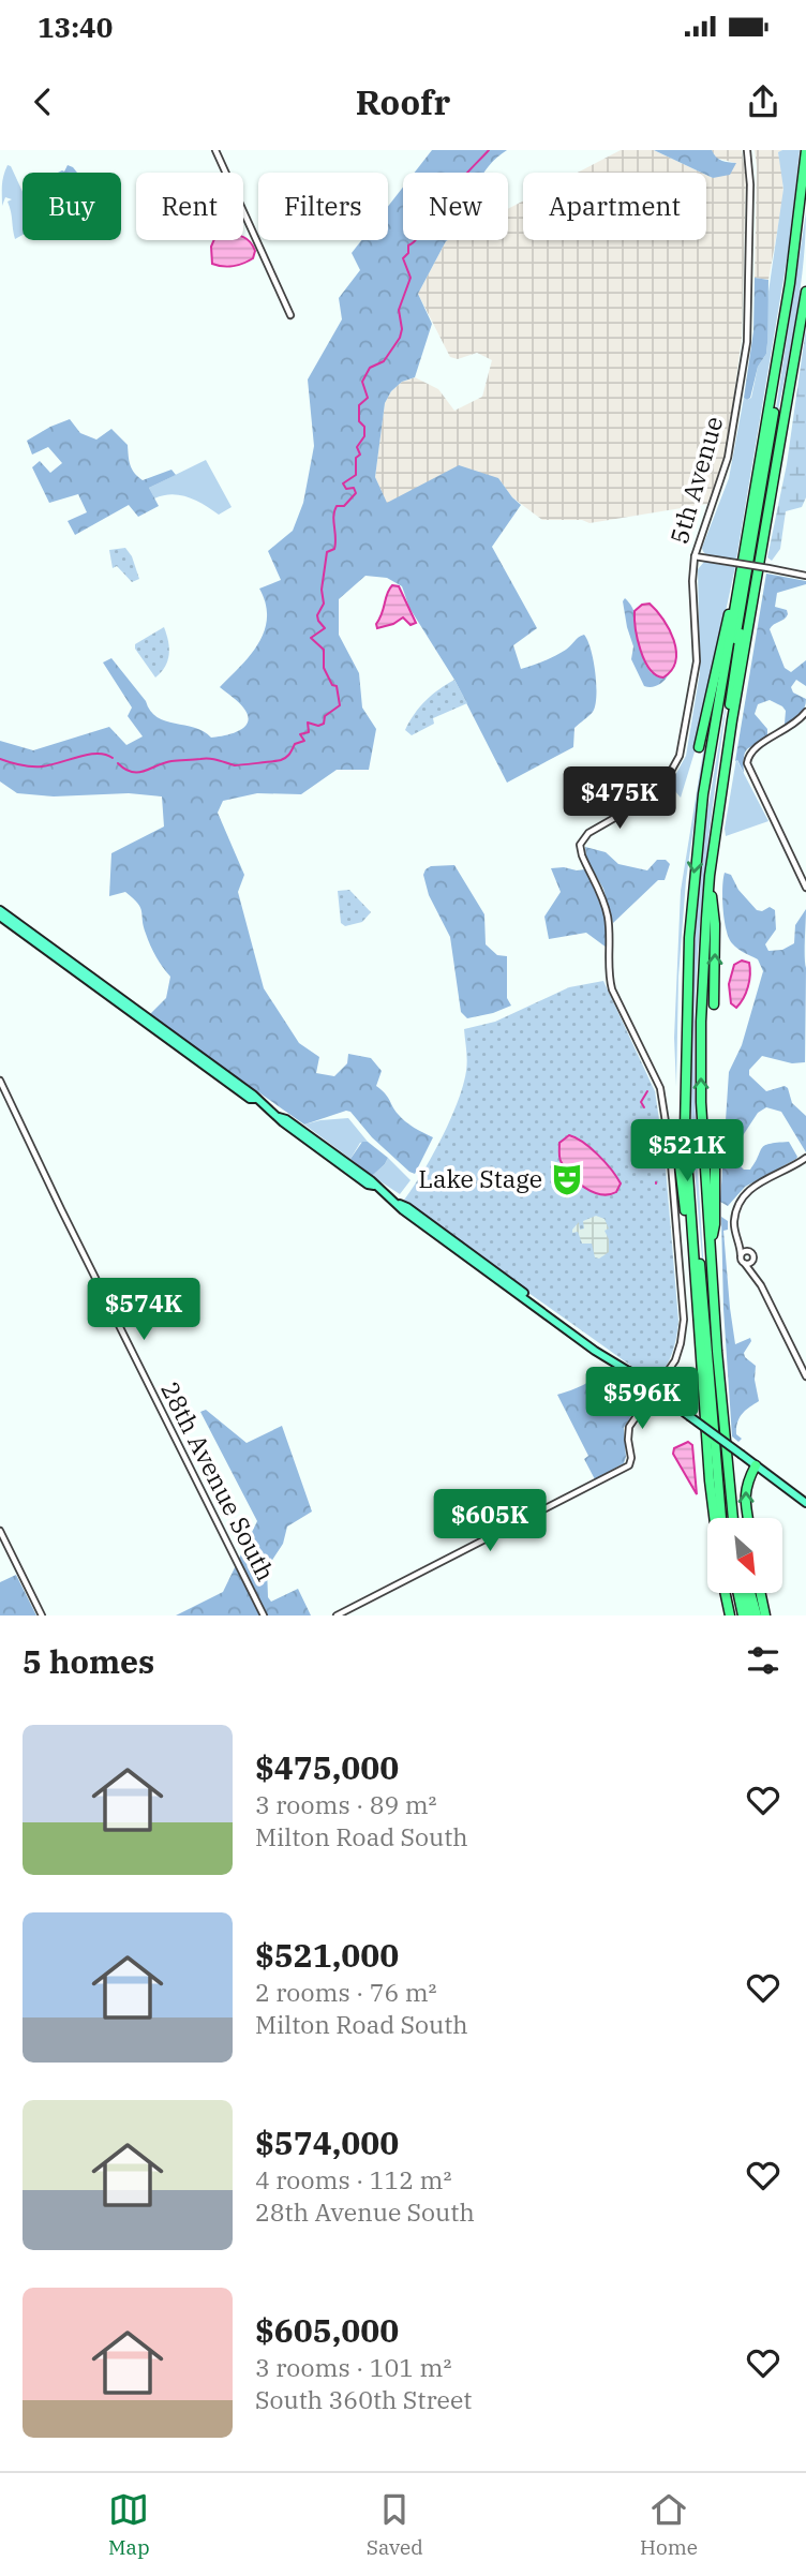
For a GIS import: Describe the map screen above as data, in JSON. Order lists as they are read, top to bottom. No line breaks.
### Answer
{"streets":{"street":["5th Avenue","28th Avenue South"]},"places":{"theatre":["Lake Stage"]},"north":"bottom right","page":{"status":"13:40","header":"Roofr","chip":["Buy","Rent","Filters","New","Apartment"],"price":["$475K","$521K","$574K","$596K","$605K"],"heading":"5 homes","list":[{"name":"$475,000","note":"3 rooms · 89 m² · Milton Road South"},{"name":"$521,000","note":"2 rooms · 76 m² · Milton Road South"},{"name":"$574,000","note":"4 rooms · 112 m² · 28th Avenue South"},{"name":"$605,000","note":"3 rooms · 101 m² · South 360th Street"}],"tabs":["Map","Saved","Home"]}}
